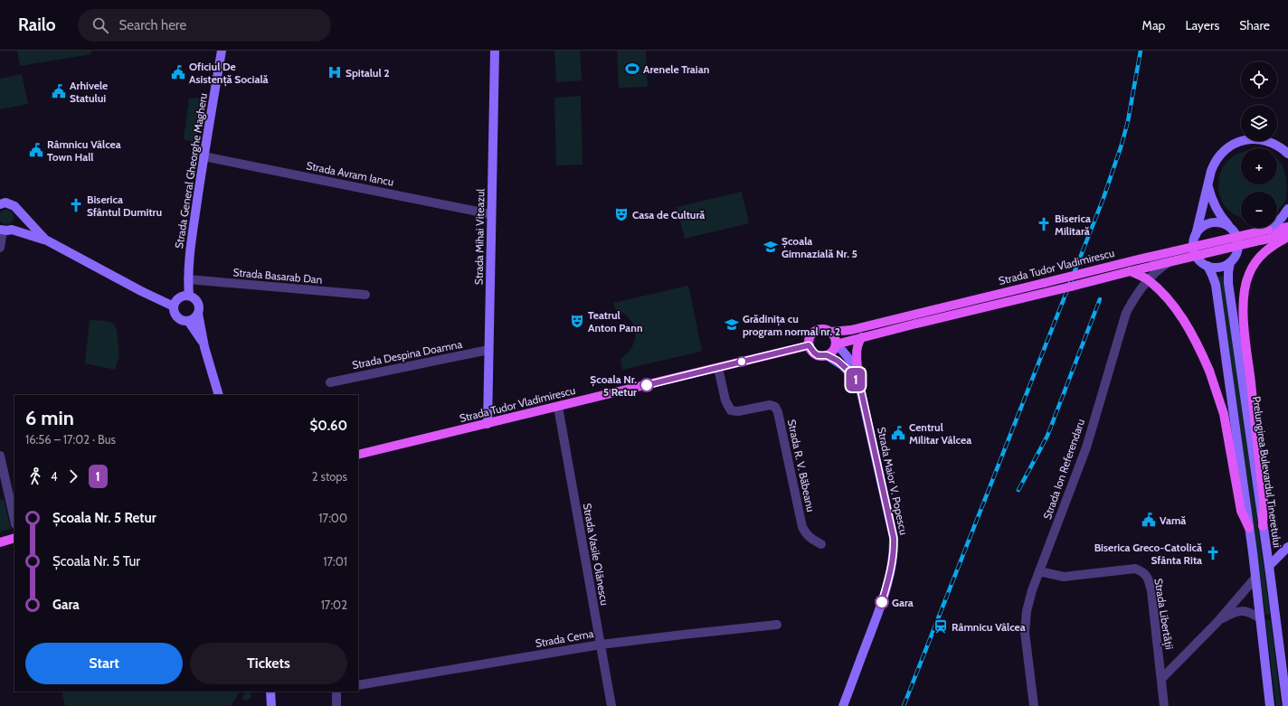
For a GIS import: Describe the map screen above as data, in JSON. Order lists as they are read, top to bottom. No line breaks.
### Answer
{"streets":{"main road":["Strada General Gheorghe Magheru","Strada Mihai Viteazul","Strada Tudor Vladimirescu","Prelungirea Bulevardul Tineretului","Strada Maior V. Popescu"],"street":["Strada Avram Iancu","Strada Basarab Dan","Strada Despina Doamna","Strada R. V. Băbeanu","Strada Ion Referendaru","Strada Vasile Olănescu","Strada Libertății","Strada Cerna"]},"crossings":[["Strada General Gheorghe Magheru","Strada Avram Iancu"],["Strada General Gheorghe Magheru","Strada Basarab Dan"],["Strada Avram Iancu","Strada Mihai Viteazul"],["Strada Mihai Viteazul","Strada Tudor Vladimirescu"],["Strada Mihai Viteazul","Strada Despina Doamna"],["Strada Tudor Vladimirescu","Strada R. V. Băbeanu"],["Strada Tudor Vladimirescu","Strada Maior V. Popescu"],["Strada Tudor Vladimirescu","Strada Vasile Olănescu"],["Strada Ion Referendaru","Prelungirea Bulevardul Tineretului"],["Strada Ion Referendaru","Strada Libertății"],["Strada Vasile Olănescu","Strada Cerna"]],"places":{"sports":["Arenele Traian"],"public building":["Oficiul De Asistență Socială","Arhivele Statului","Râmnicu Vâlcea Town Hall","Centrul Militar Vâlcea","Vamă"],"hospital":["Spitalul 2"],"church":["Biserica Sfântul Dumitru","Biserica Militară","Biserica Greco-Catolică Sfânta Rita"],"theatre":["Casa de Cultură","Teatrul Anton Pann"],"school or university":["Școala Gimnazială Nr. 5","Grădinița cu program normal nr. 2"],"other":["Școala Nr. 5 Retur","Gara"],"station":["Râmnicu Vâlcea"]},"lines":["bus line 1"],"page":{"header":"Railo","search":"Search here","nav":["Map","Layers","Share"],"on_map":"1","map_buttons":["+","−"],"heading":["6 min","16:56 – 17:02 · Bus","$0.60"],"legs":["4","1","2 stops"],"list":[{"name":"Școala Nr. 5 Retur","value":"17:00"},{"name":"Școala Nr. 5 Tur","value":"17:01"},{"name":"Gara","value":"17:02"}],"buttons":["Start","Tickets"]}}
